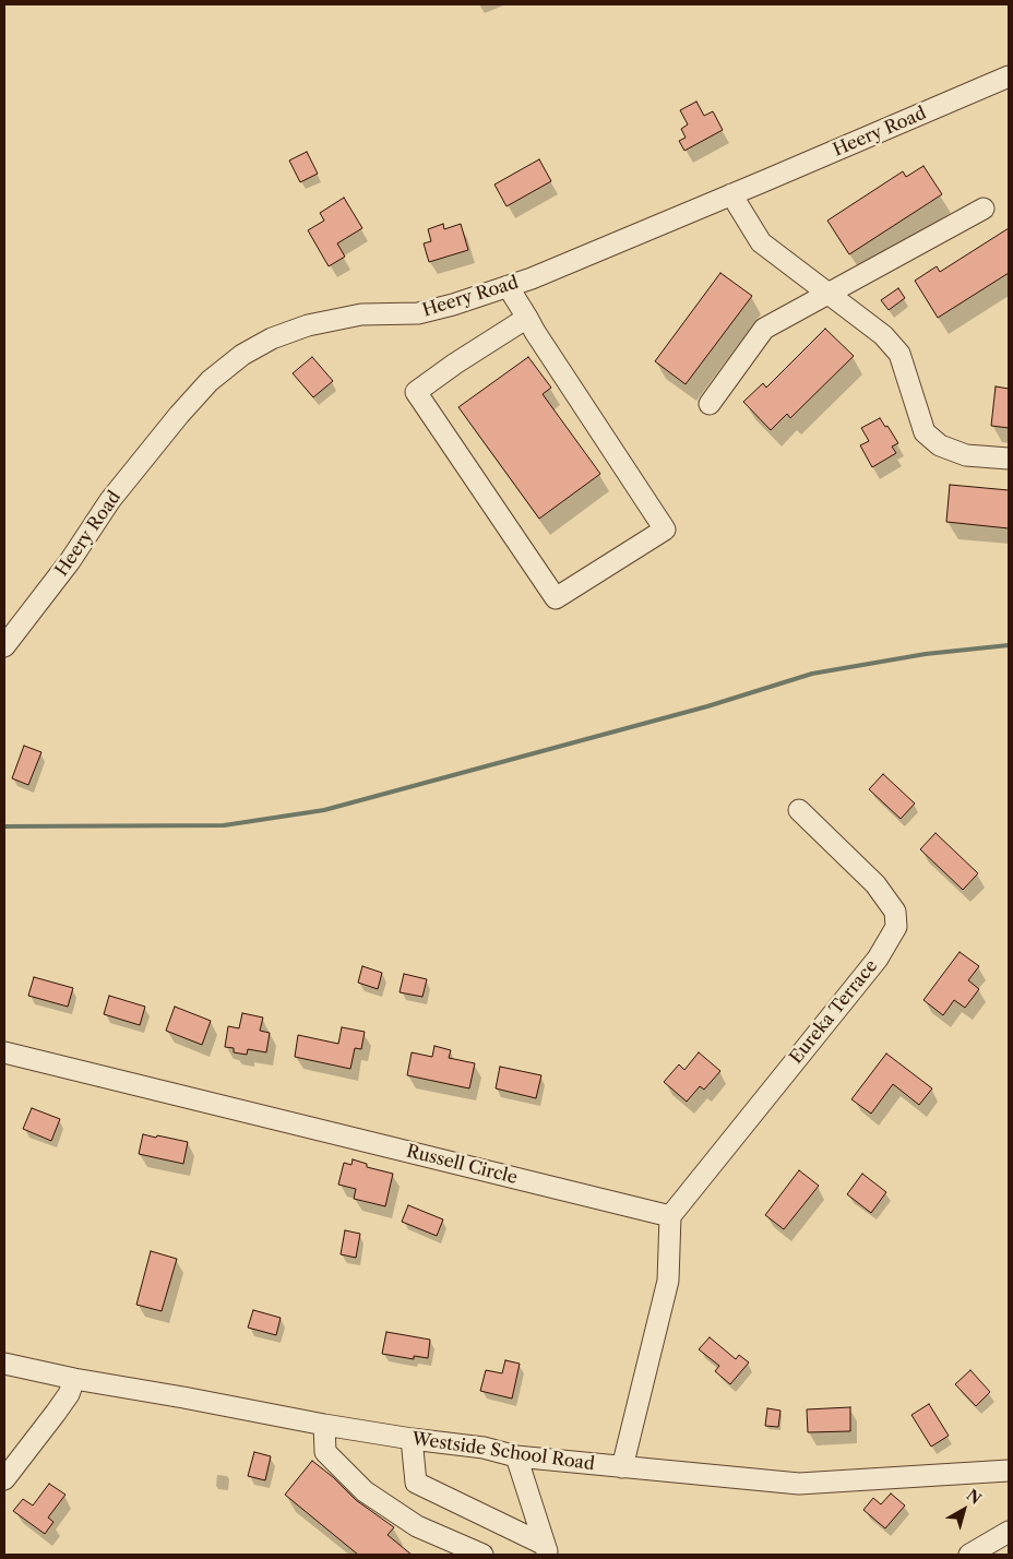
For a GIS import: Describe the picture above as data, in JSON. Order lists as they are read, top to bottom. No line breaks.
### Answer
{"streets":{"street":["Heery Road","Eureka Terrace","Russell Circle","Westside School Road"]},"crossings":[["Eureka Terrace","Russell Circle"]],"north":"top right"}
